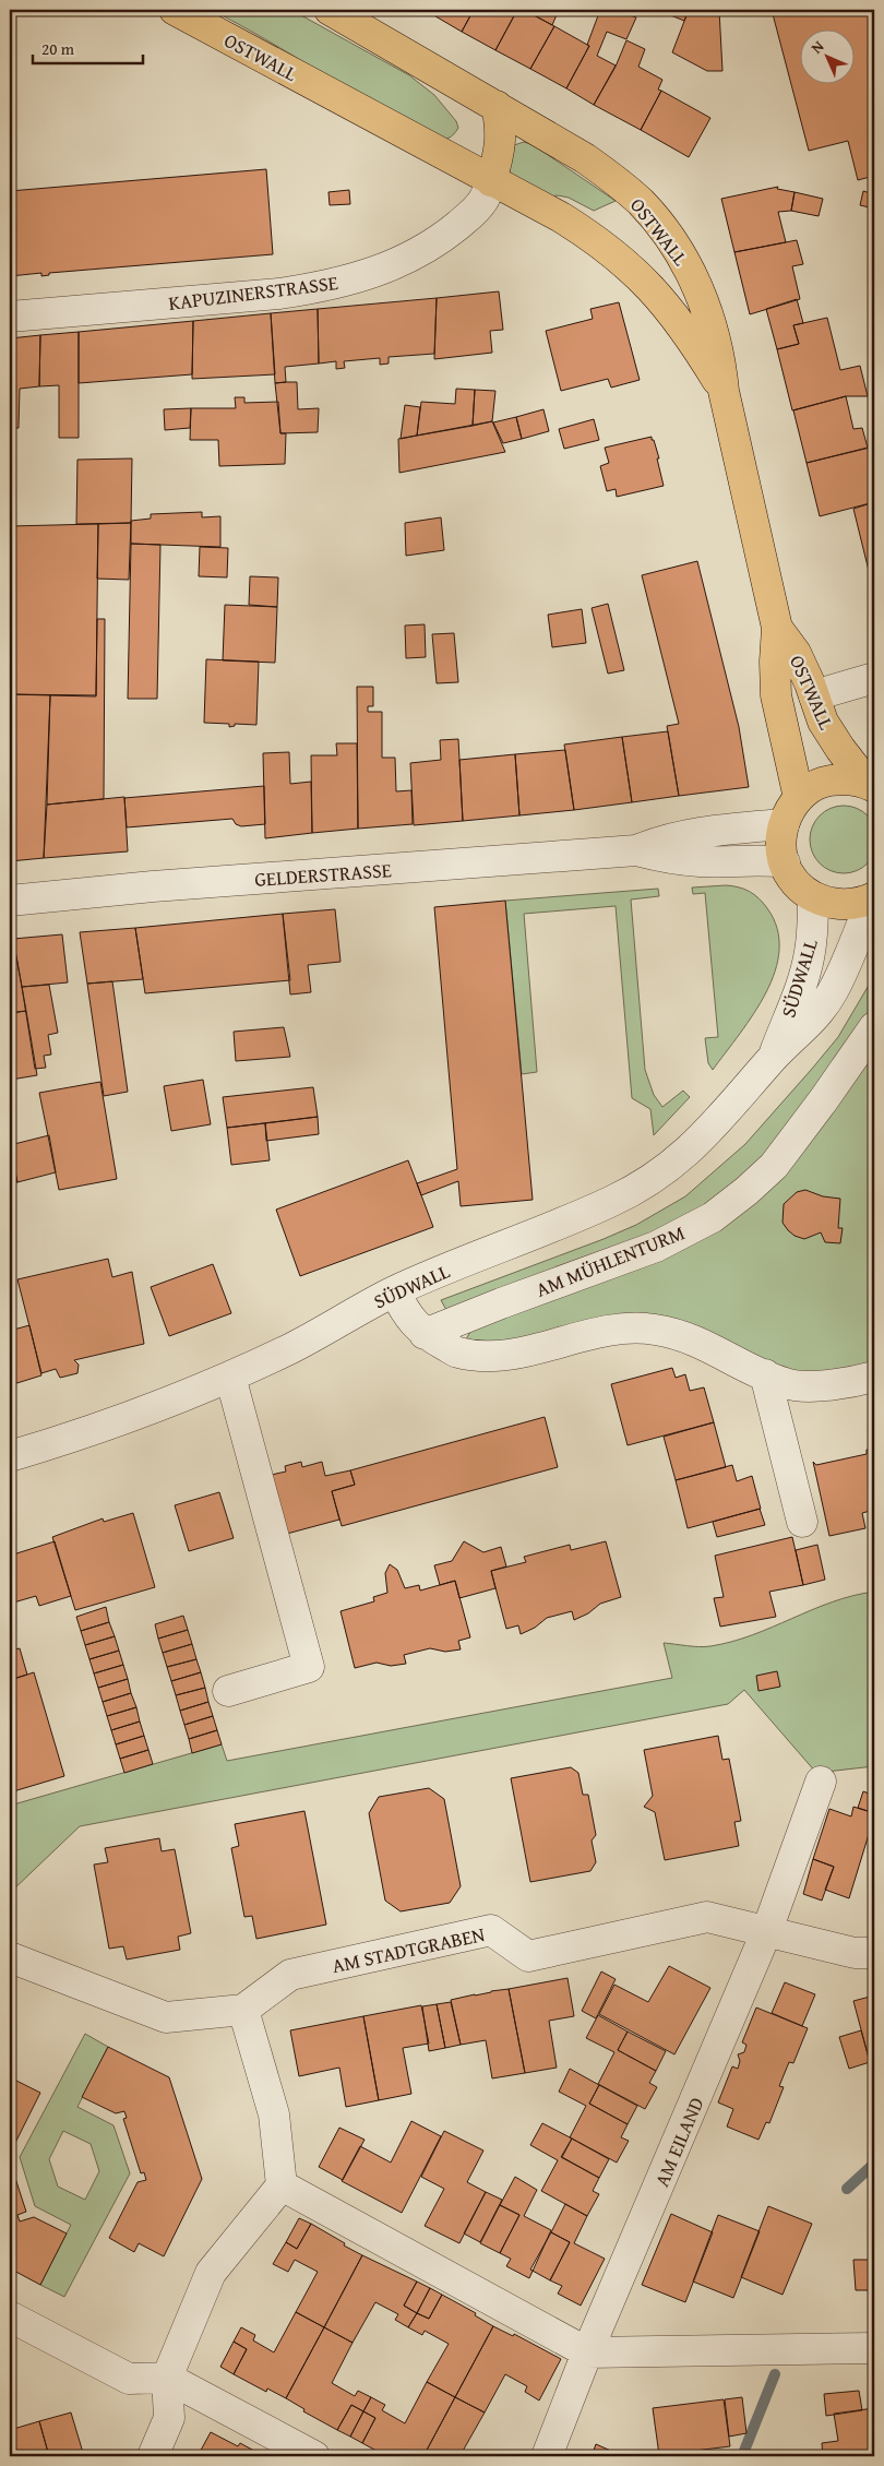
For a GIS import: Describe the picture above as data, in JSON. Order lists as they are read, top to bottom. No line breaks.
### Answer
{"streets":{"main road":["OSTWALL"],"street":["KAPUZINERSTRASSE","GELDERSTRASSE","SÜDWALL","AM MÜHLENTURM","AM STADTGRABEN","AM EILAND"]},"crossings":[["OSTWALL","KAPUZINERSTRASSE"],["AM STADTGRABEN","AM EILAND"]],"scale_bar":"20 m","north":"top left"}
